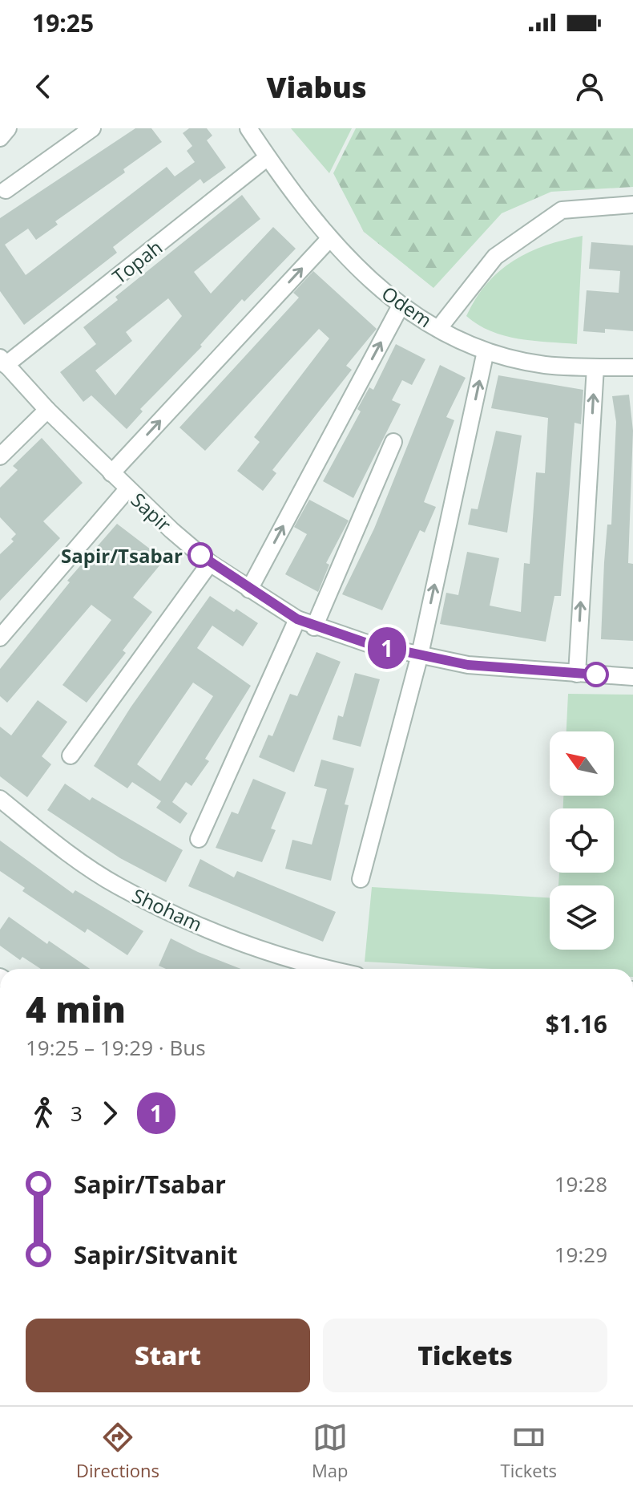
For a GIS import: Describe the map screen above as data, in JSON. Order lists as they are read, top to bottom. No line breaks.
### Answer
{"streets":{"street":["Topah","Odem","Sapir","Shoham"]},"crossings":[["Topah","Odem"],["Topah","Sapir"]],"places":["Sapir/Tsabar"],"lines":["bus line 1"],"north":"top left","page":{"status":"19:25","header":"Viabus","on_map":"1","heading":["4 min","19:25 – 19:29 · Bus","$1.16"],"legs":["3","1"],"list":[{"name":"Sapir/Tsabar","value":"19:28"},{"name":"Sapir/Sitvanit","value":"19:29"}],"buttons":["Start","Tickets"],"tabs":["Directions","Map","Tickets"]}}
